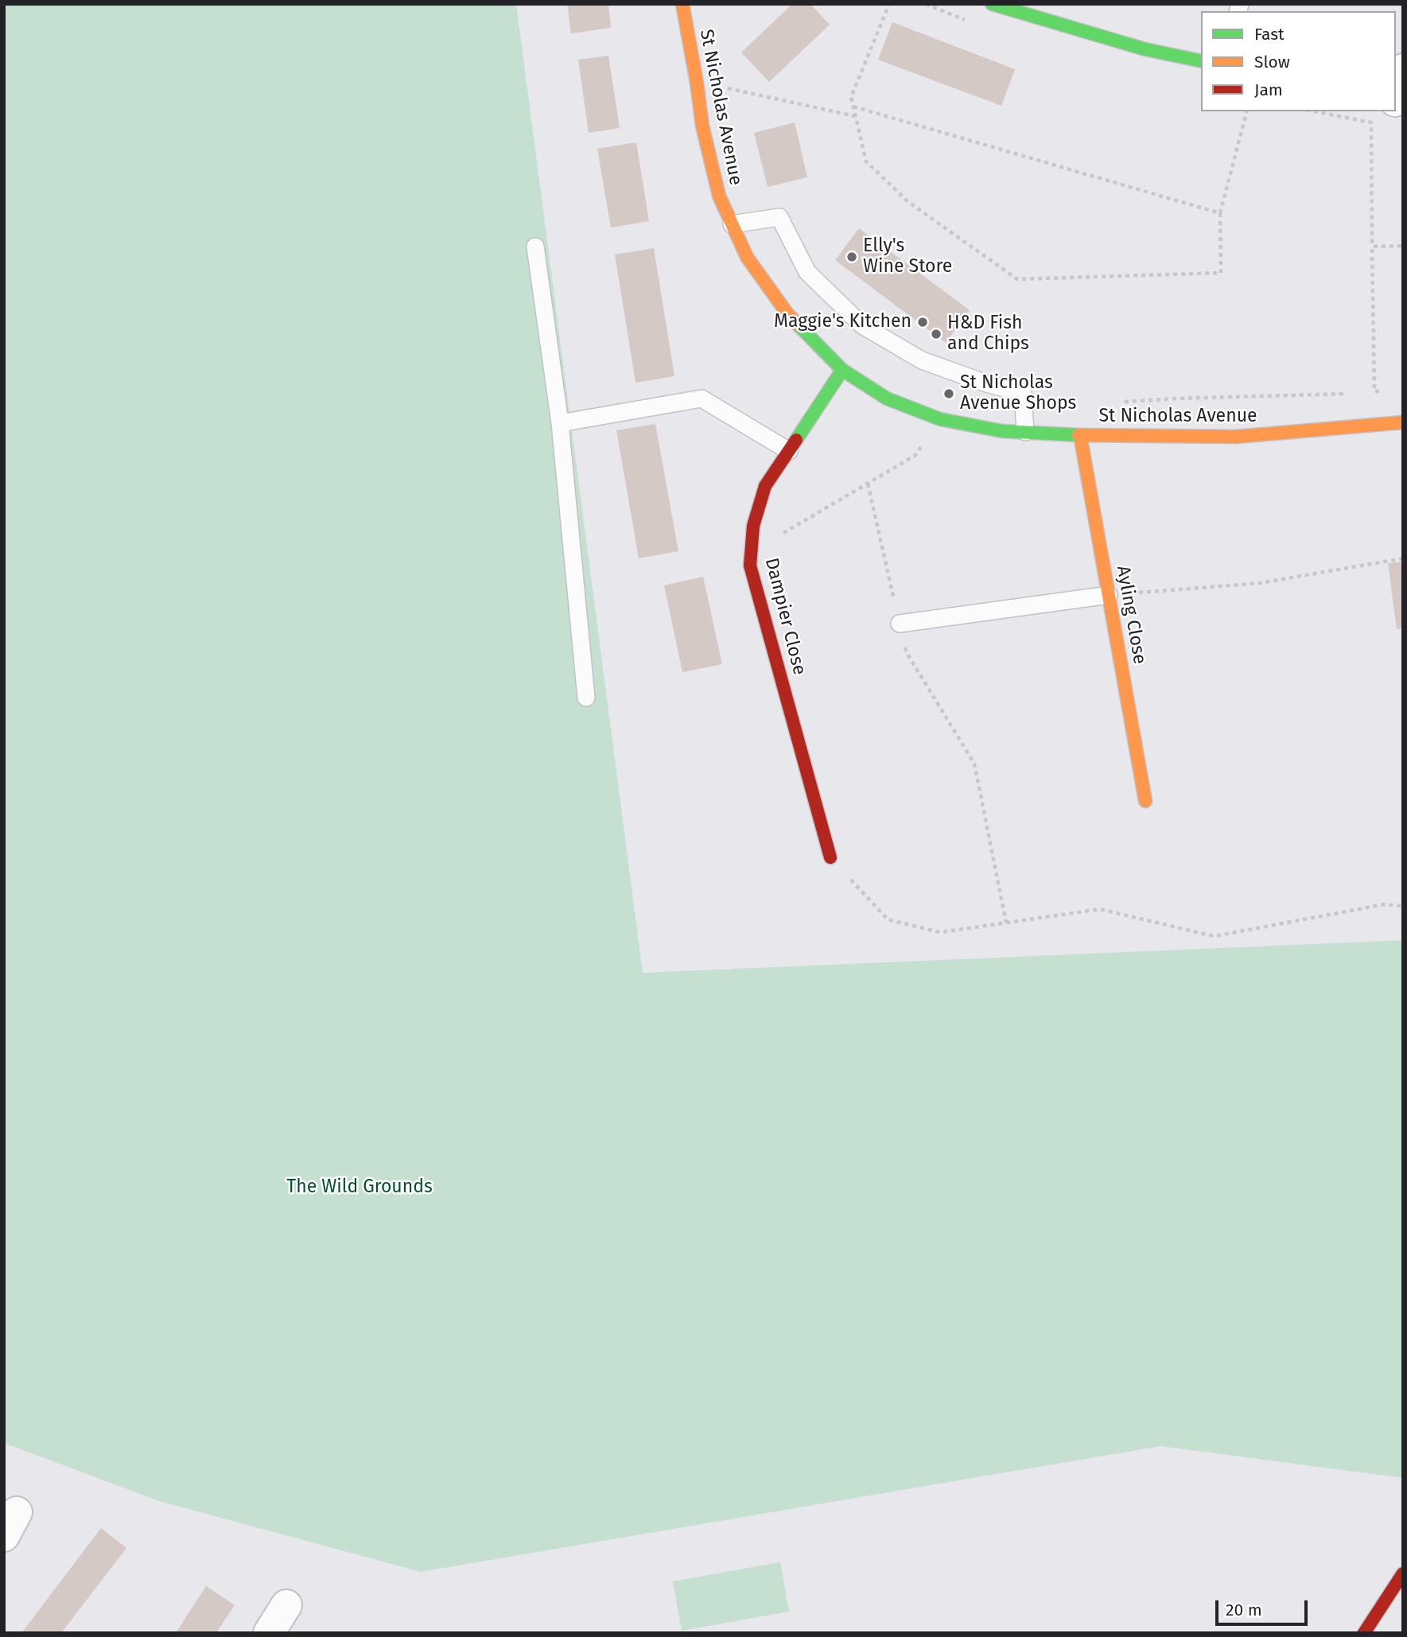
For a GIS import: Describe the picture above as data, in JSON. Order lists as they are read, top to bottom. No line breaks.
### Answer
{"streets":{"street":["St Nicholas Avenue","Ayling Close","Dampier Close"]},"crossings":[["St Nicholas Avenue","Ayling Close"],["St Nicholas Avenue","Dampier Close"]],"parks":["The Wild Grounds"],"places":["Elly's Wine Store","Maggie's Kitchen","H&D Fish and Chips","St Nicholas Avenue Shops"],"legend":["Fast","Slow","Jam"],"scale_bar":"20 m"}
